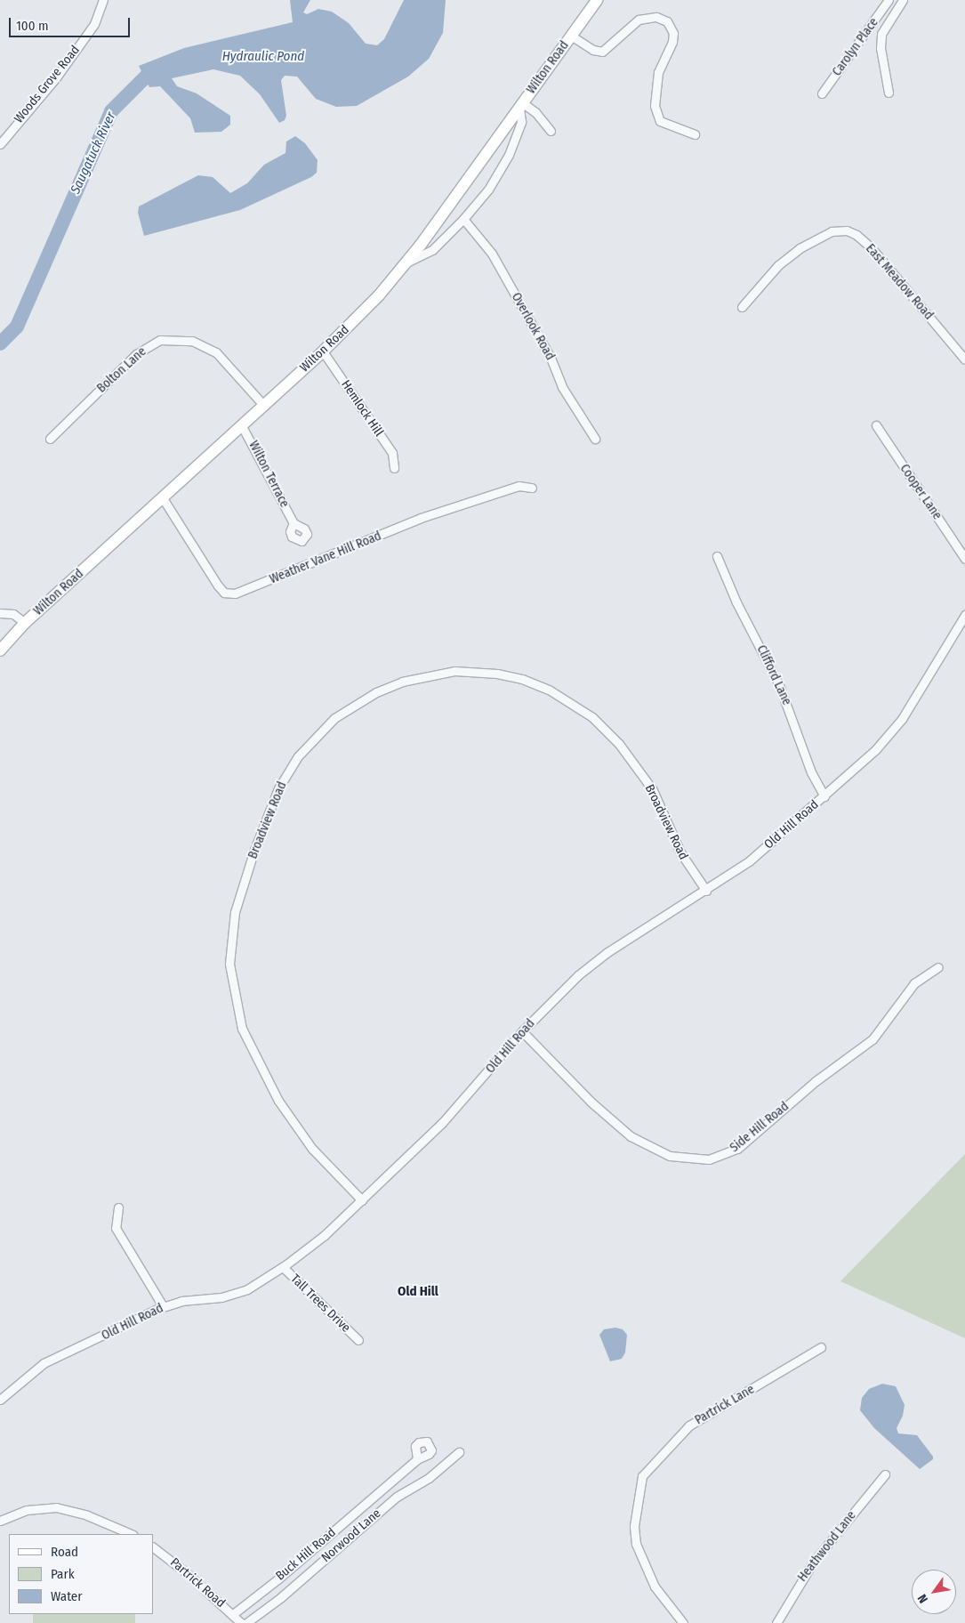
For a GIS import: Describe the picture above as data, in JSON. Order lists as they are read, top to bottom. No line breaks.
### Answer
{"streets":{"main road":["Wilton Road"],"street":["Carolyn Place","Woods Grove Road","East Meadow Road","Overlook Road","Bolton Lane","Hemlock Hill","Wilton Terrace","Cooper Lane","Weather Vane Hill Road","Clifford Lane","Broadview Road","Old Hill Road","Side Hill Road","Tall Trees Drive","Partrick Lane","Norwood Lane","Heathwood Lane","Buck Hill Road","Partrick Road"]},"crossings":[["Wilton Road","Bolton Lane"],["Wilton Road","Hemlock Hill"],["Wilton Road","Wilton Terrace"],["Wilton Road","Weather Vane Hill Road"],["Clifford Lane","Old Hill Road"],["Broadview Road","Old Hill Road"],["Old Hill Road","Side Hill Road"],["Old Hill Road","Tall Trees Drive"],["Buck Hill Road","Partrick Road"]],"districts":["Old Hill"],"water":["Hydraulic Pond","Saugatuck River"],"legend":["Road","Park","Water"],"scale_bar":"100 m","north":"bottom left"}
